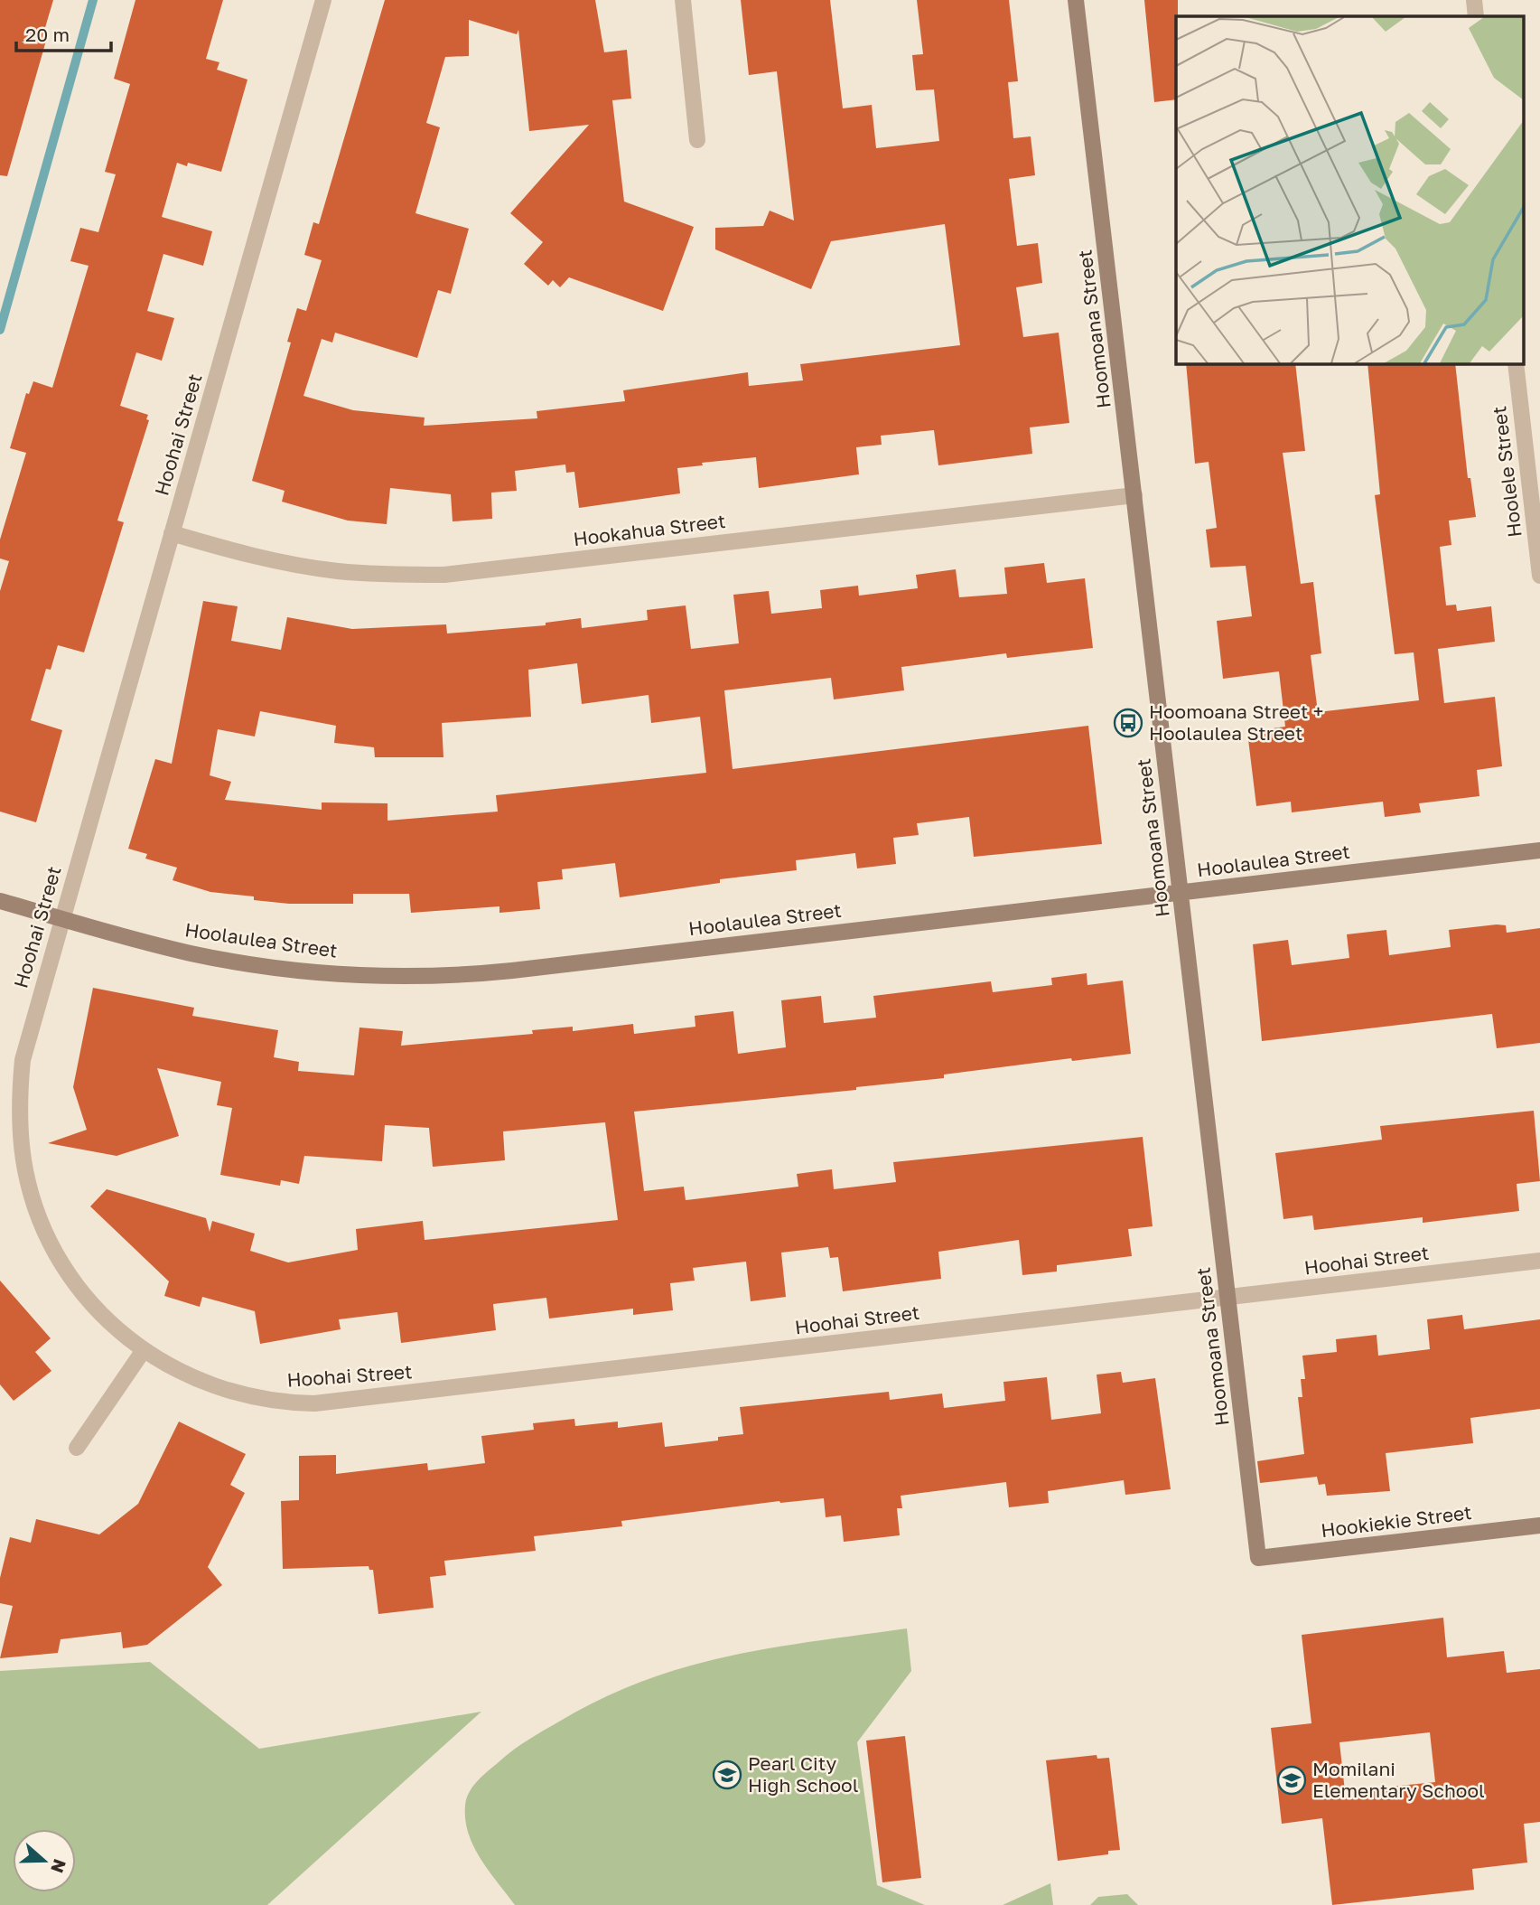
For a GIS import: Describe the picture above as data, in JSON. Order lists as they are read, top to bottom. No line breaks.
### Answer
{"streets":{"street":["Hoomoana Street","Hoohai Street","Hoolele Street","Hookahua Street","Hoolaulea Street","Hookiekie Street"]},"crossings":[["Hoomoana Street","Hoohai Street"],["Hoomoana Street","Hookahua Street"],["Hoomoana Street","Hoolaulea Street"],["Hoomoana Street","Hookiekie Street"],["Hoohai Street","Hookahua Street"],["Hoohai Street","Hoolaulea Street"]],"places":{"bus stop":["Hoomoana Street + Hoolaulea Street"],"school or university":["Pearl City High School","Momilani Elementary School"]},"scale_bar":"20 m","north":"right"}
